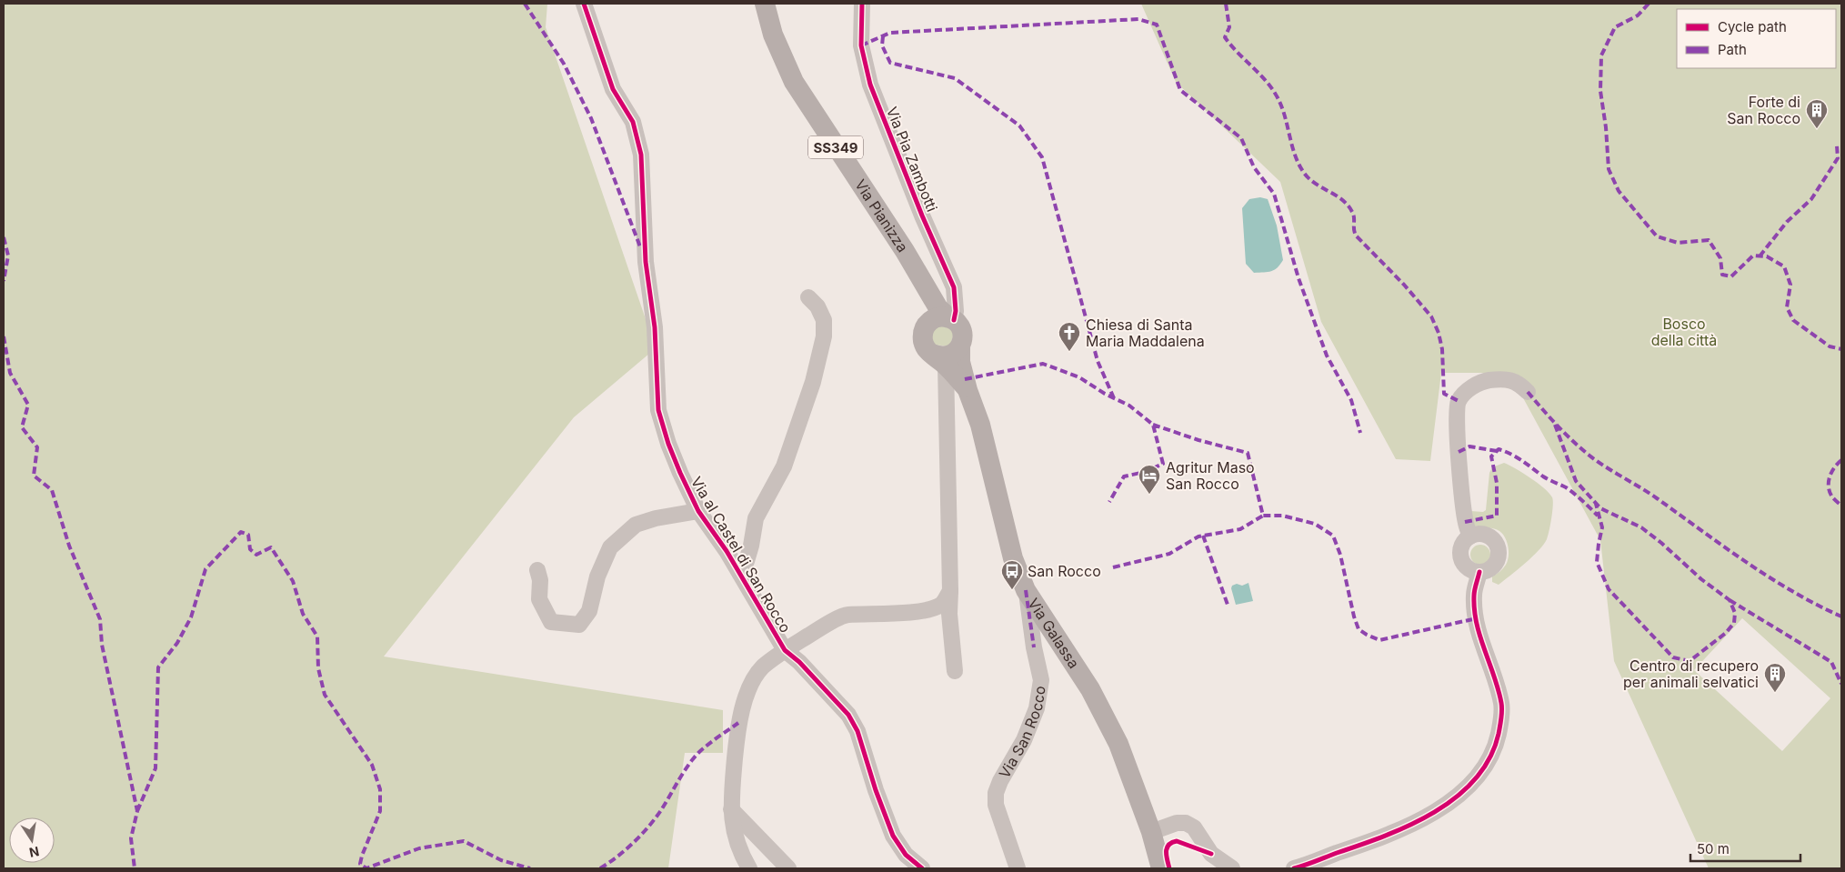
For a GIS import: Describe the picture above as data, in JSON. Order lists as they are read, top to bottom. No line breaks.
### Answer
{"streets":{"main road":["SS349","Via Pianizza","Via Galassa"],"street":["Via Pia Zambotti","Via al Castel di San Rocco","Via San Rocco"]},"crossings":[["Via Pia Zambotti","Via Pianizza"],["Via Pia Zambotti","Via Galassa"],["Via Pianizza","Via Galassa"],["Via Galassa","Via San Rocco"]],"parks":["Bosco della città"],"places":{"building":["Forte di San Rocco","Centro di recupero per animali selvatici"],"church":["Chiesa di Santa Maria Maddalena"],"hotel":["Agritur Maso San Rocco"],"bus stop":["San Rocco"]},"legend":["Cycle path","Path"],"scale_bar":"50 m","north":"bottom"}
